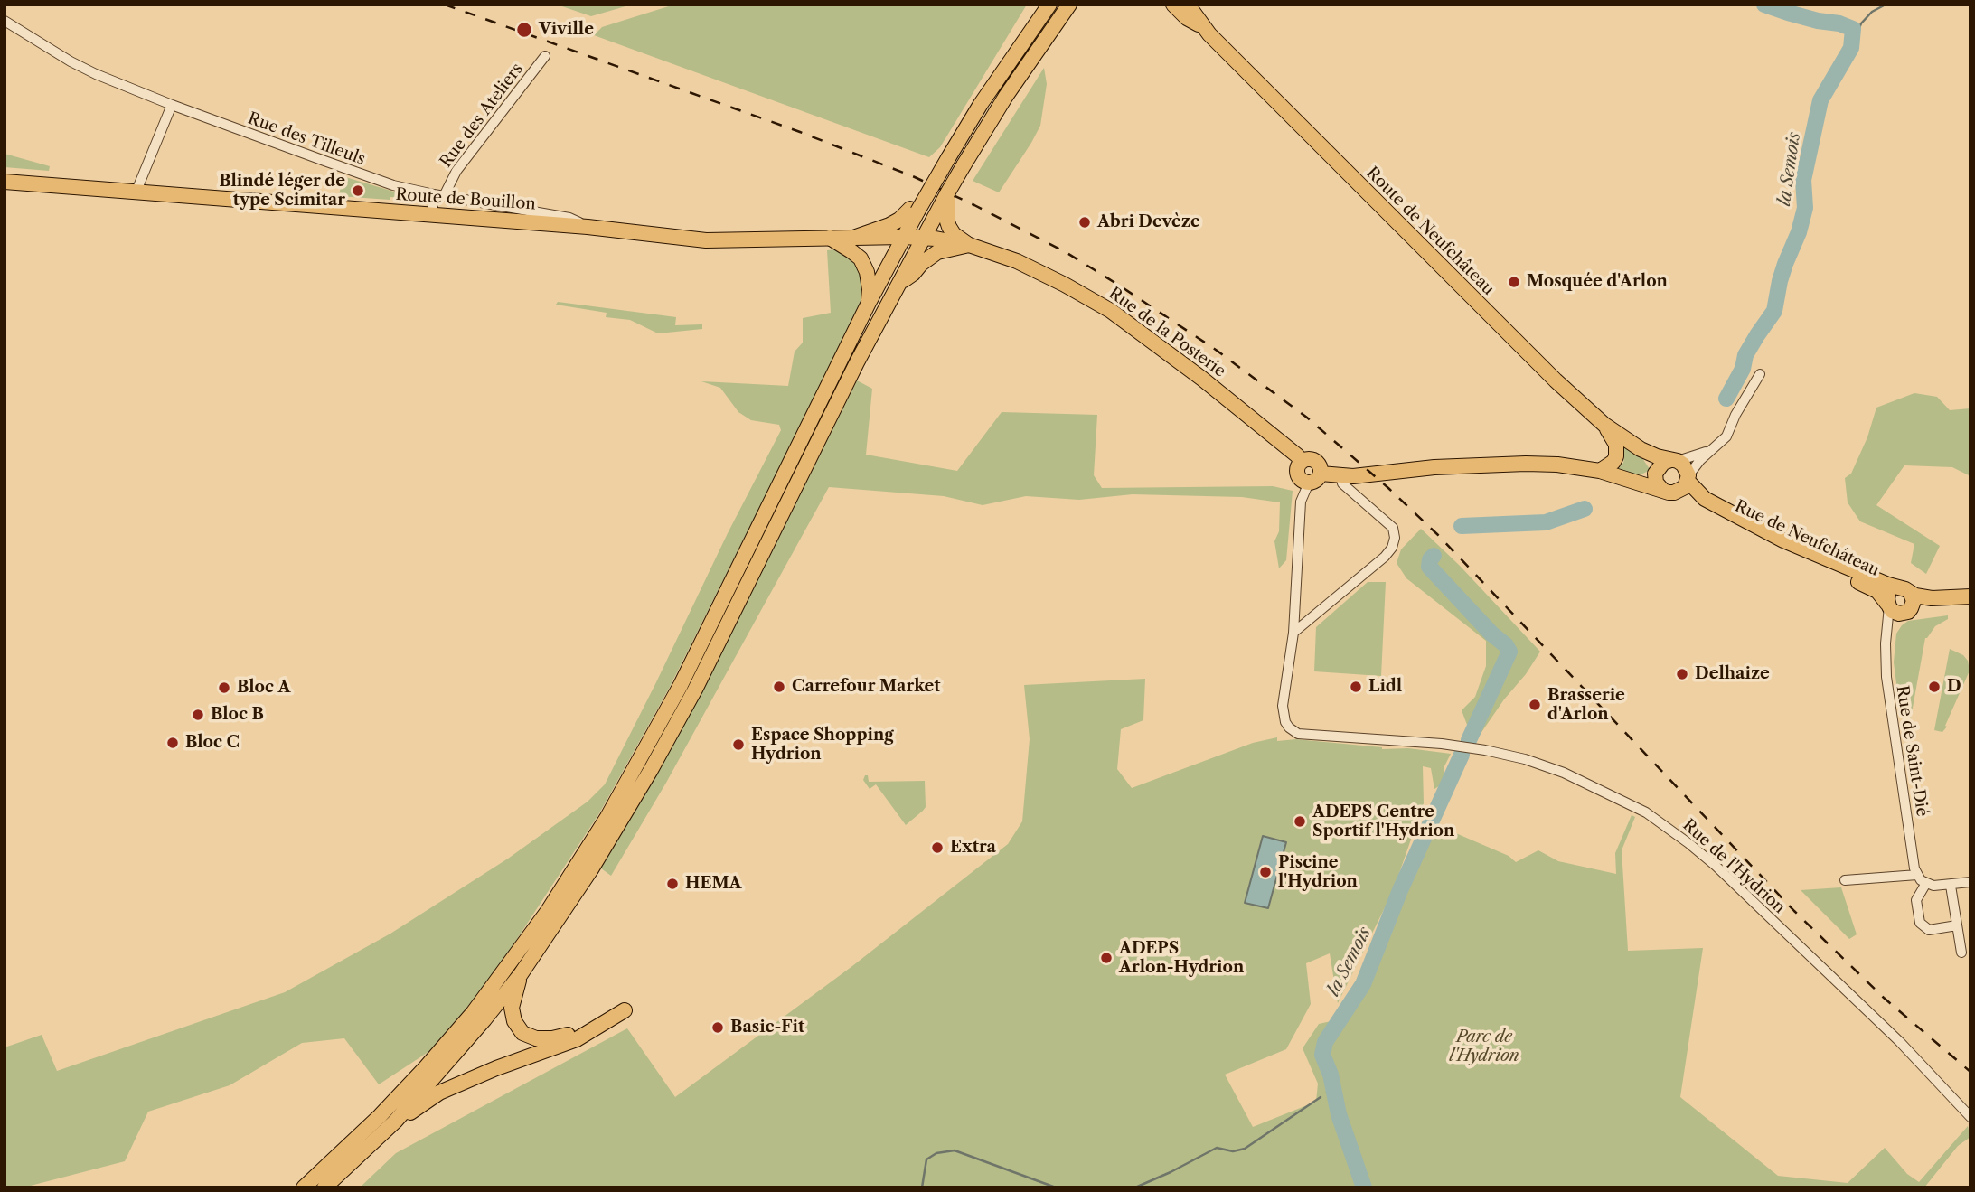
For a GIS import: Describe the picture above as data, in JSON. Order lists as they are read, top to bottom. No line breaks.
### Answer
{"streets":{"main road":["Route de Bouillon","Route de Neufchâteau","Rue de la Posterie","Rue de Neufchâteau"],"street":["Rue des Ateliers","Rue des Tilleuls","Rue de Saint-Dié","Rue de l'Hydrion"]},"crossings":[["Rue des Ateliers","Rue des Tilleuls"],["Rue des Tilleuls","Route de Bouillon"],["Route de Bouillon","Rue de la Posterie"],["Route de Neufchâteau","Rue de la Posterie"],["Route de Neufchâteau","Rue de Neufchâteau"],["Rue de la Posterie","Rue de Neufchâteau"],["Rue de la Posterie","Rue de l'Hydrion"],["Rue de Neufchâteau","Rue de Saint-Dié"]],"water":["la Semois"],"parks":["Parc de l'Hydrion"],"places":["Viville","Blindé léger de type Scimitar","Abri Devèze","Mosquée d'Arlon","Delhaize","Carrefour Market","Lidl","D","Bloc A","Brasserie d'Arlon","Bloc B","Bloc C","Espace Shopping Hydrion","ADEPS Centre Sportif l'Hydrion","Extra","Piscine l'Hydrion","HEMA","ADEPS Arlon-Hydrion","Basic-Fit"]}
